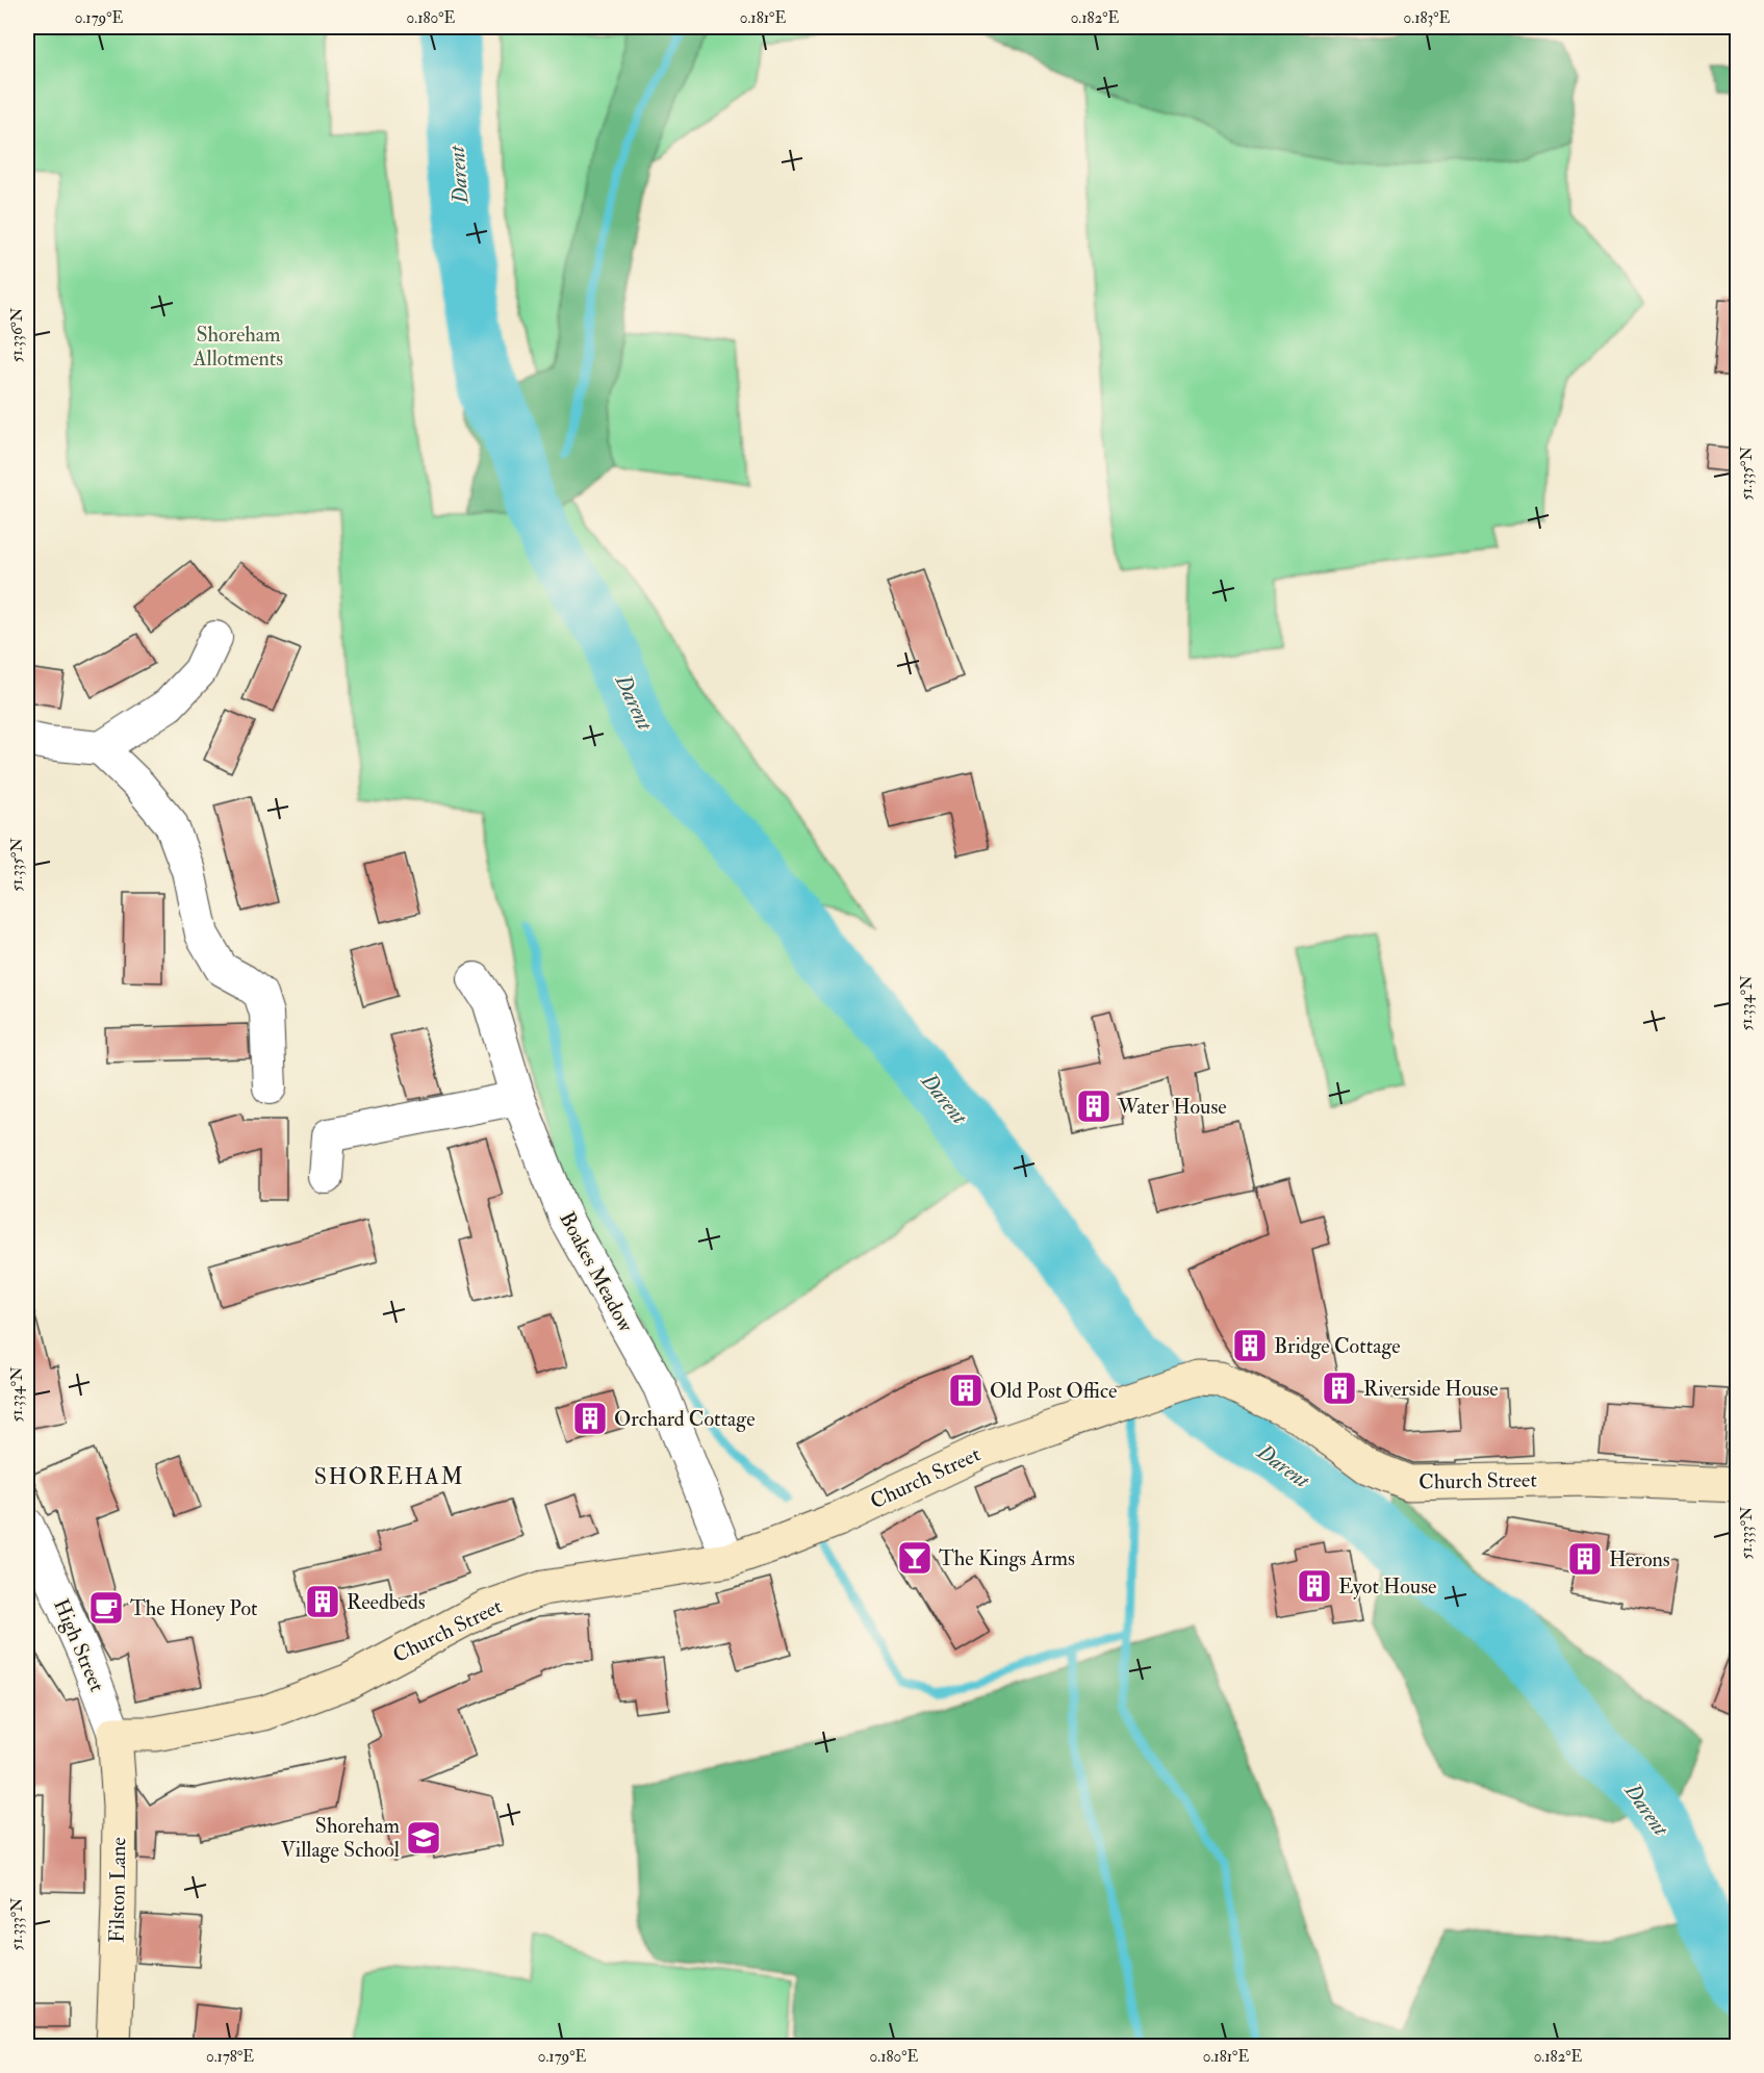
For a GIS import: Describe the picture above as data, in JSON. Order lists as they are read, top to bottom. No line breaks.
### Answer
{"streets":{"street":["Boakes Meadow","Church Street","High Street","Filston Lane"]},"crossings":[["Boakes Meadow","Church Street"],["Church Street","High Street"],["Church Street","Filston Lane"],["High Street","Filston Lane"]],"districts":["SHOREHAM"],"water":["Darent"],"parks":["Shoreham Allotments"],"places":{"building":["Water House","Bridge Cottage","Riverside House","Old Post Office","Orchard Cottage","Herons","Eyot House","Reedbeds"],"bar":["The Kings Arms"],"cafe":["The Honey Pot"],"school or university":["Shoreham Village School"]},"coordinates":["0.179°E","0.180°E","0.181°E","0.182°E","0.183°E","51.336°N","51.335°N","51.334°N","51.333°N","0.178°E"]}
